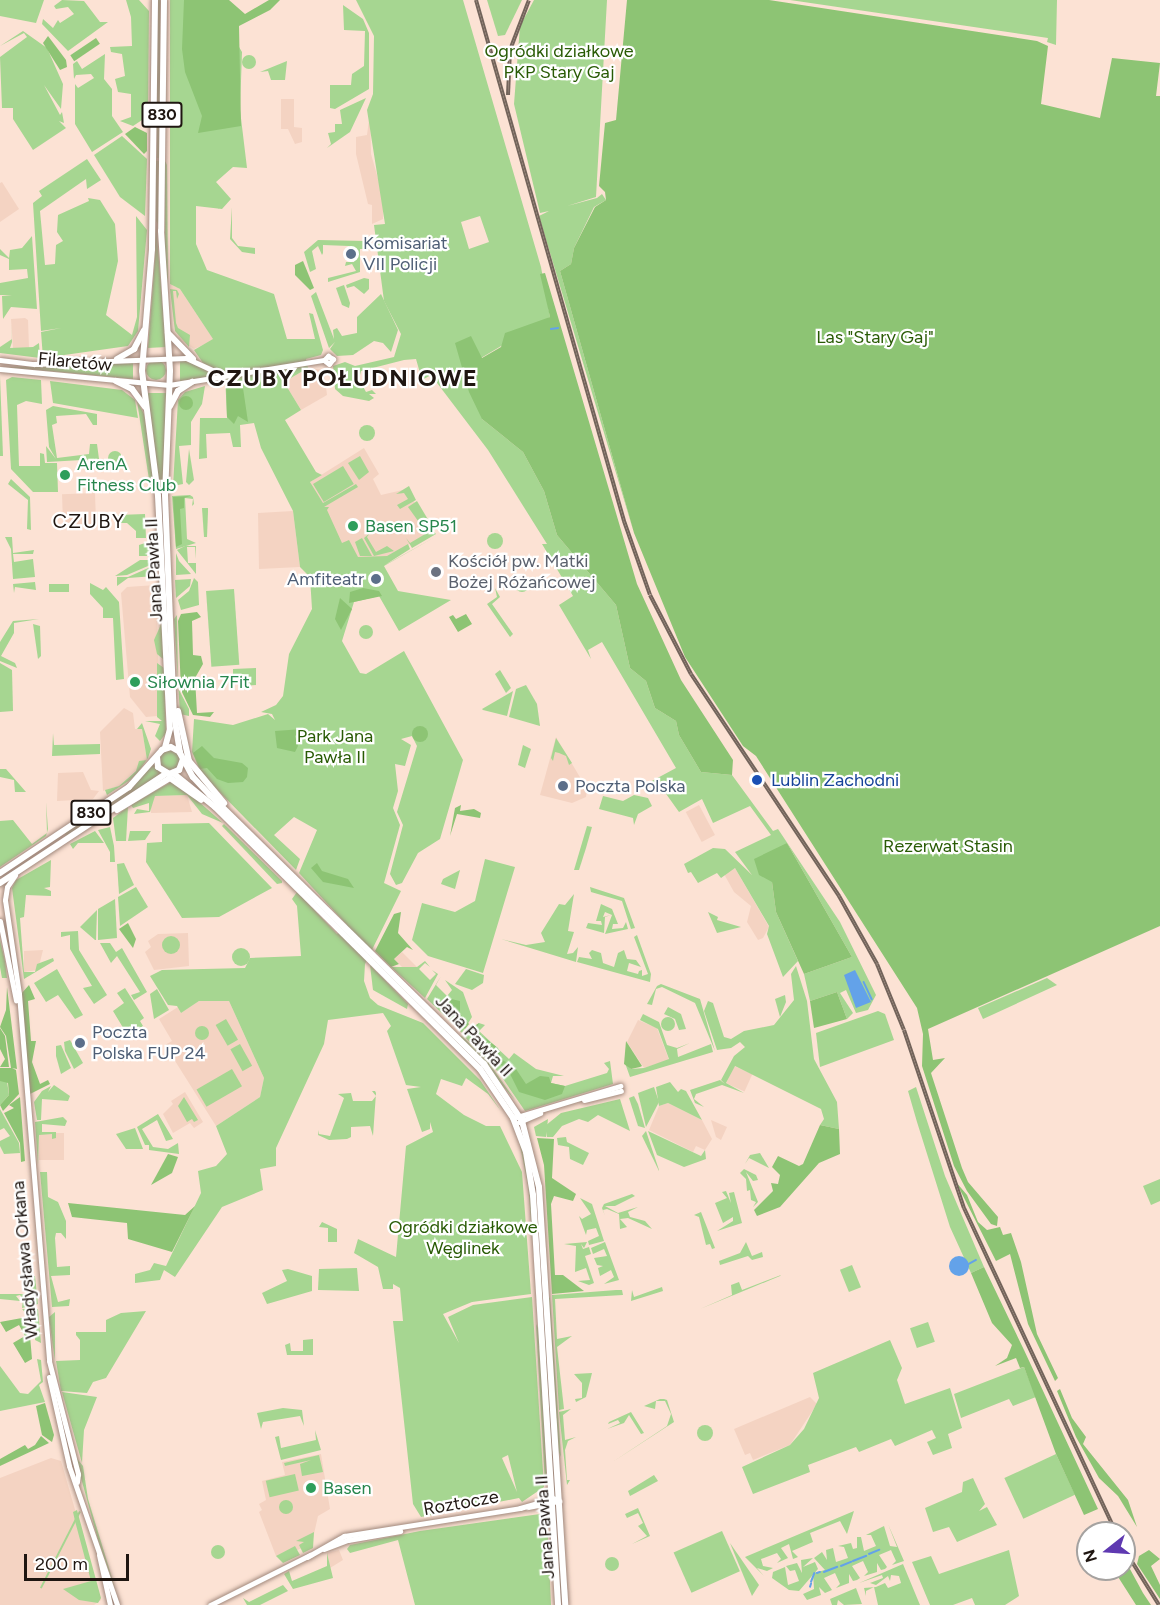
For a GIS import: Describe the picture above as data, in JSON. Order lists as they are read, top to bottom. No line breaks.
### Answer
{"streets":{"main road":["830","Jana Pawła II"],"street":["Filaretów","Władysława Orkana","Roztocze"]},"crossings":[["830","Filaretów"],["830","Jana Pawła II"],["Filaretów","Jana Pawła II"],["Jana Pawła II","Roztocze"]],"districts":["CZUBY POŁUDNIOWE","CZUBY"],"parks":["Ogródki działkowe PKP Stary Gaj","Las \"Stary Gaj\"","Park Jana Pawła II","Rezerwat Stasin","Ogródki działkowe Węglinek"],"places":["Komisariat VII Policji","ArenA Fitness Club","Basen SP51","Kościół pw. Matki Bożej Różańcowej","Amfiteatr","Siłownia 7Fit","Lublin Zachodni","Poczta Polska","Poczta Polska FUP 24","Basen"],"scale_bar":"200 m","north":"left"}
